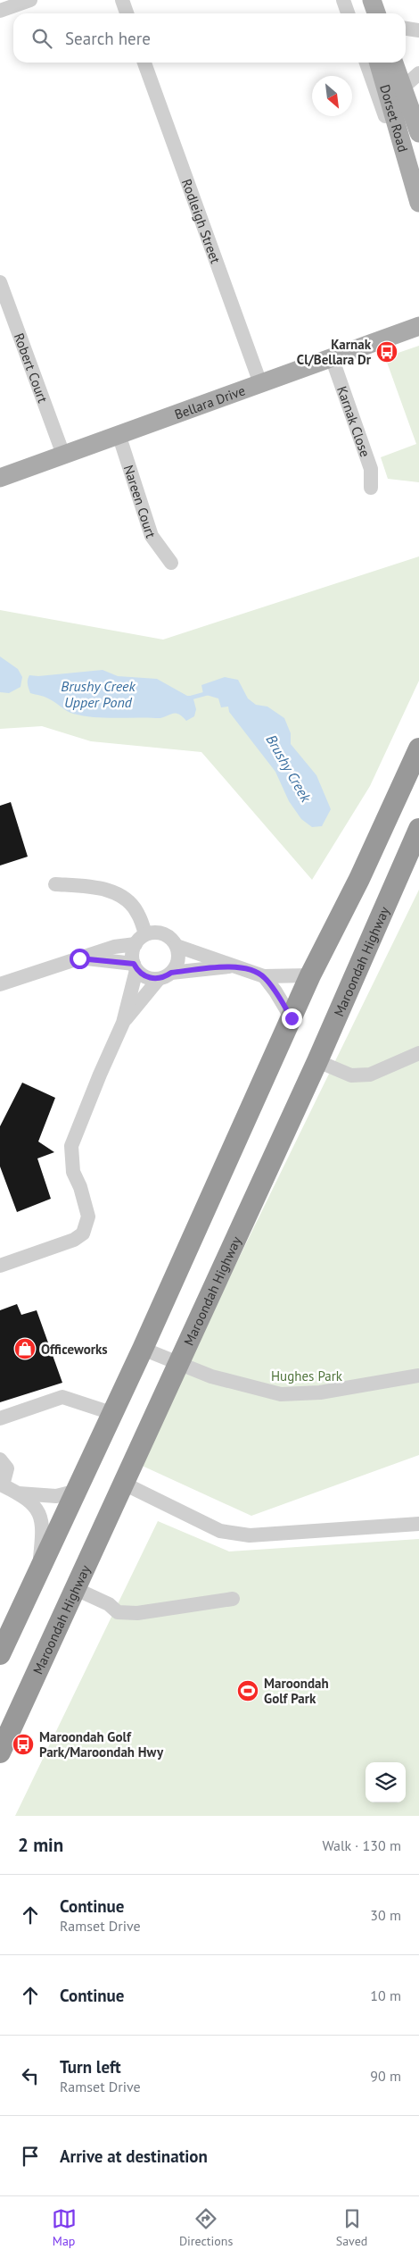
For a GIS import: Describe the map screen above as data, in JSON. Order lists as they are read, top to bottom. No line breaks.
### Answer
{"streets":{"highway":["Maroondah Highway"],"main road":["Dorset Road","Bellara Drive"],"street":["Rodleigh Street","Robert Court","Karnak Close","Nareen Court"]},"crossings":[["Rodleigh Street","Bellara Drive"],["Robert Court","Bellara Drive"],["Bellara Drive","Karnak Close"],["Bellara Drive","Nareen Court"]],"water":["Brushy Creek Upper Pond","Brushy Creek"],"parks":["Hughes Park"],"places":{"bus stop":["Karnak Cl/Bellara Dr","Maroondah Golf Park/Maroondah Hwy"],"shop":["Officeworks"],"sports":["Maroondah Golf Park"]},"north":"bottom right","page":{"search":"Search here","heading":["2 min","Walk · 130 m"],"list":[["Continue","Ramset Drive","30 m"],["Continue","10 m"],["Turn left","Ramset Drive","90 m"],"Arrive at destination"],"nav":["Map","Directions","Saved"]}}
